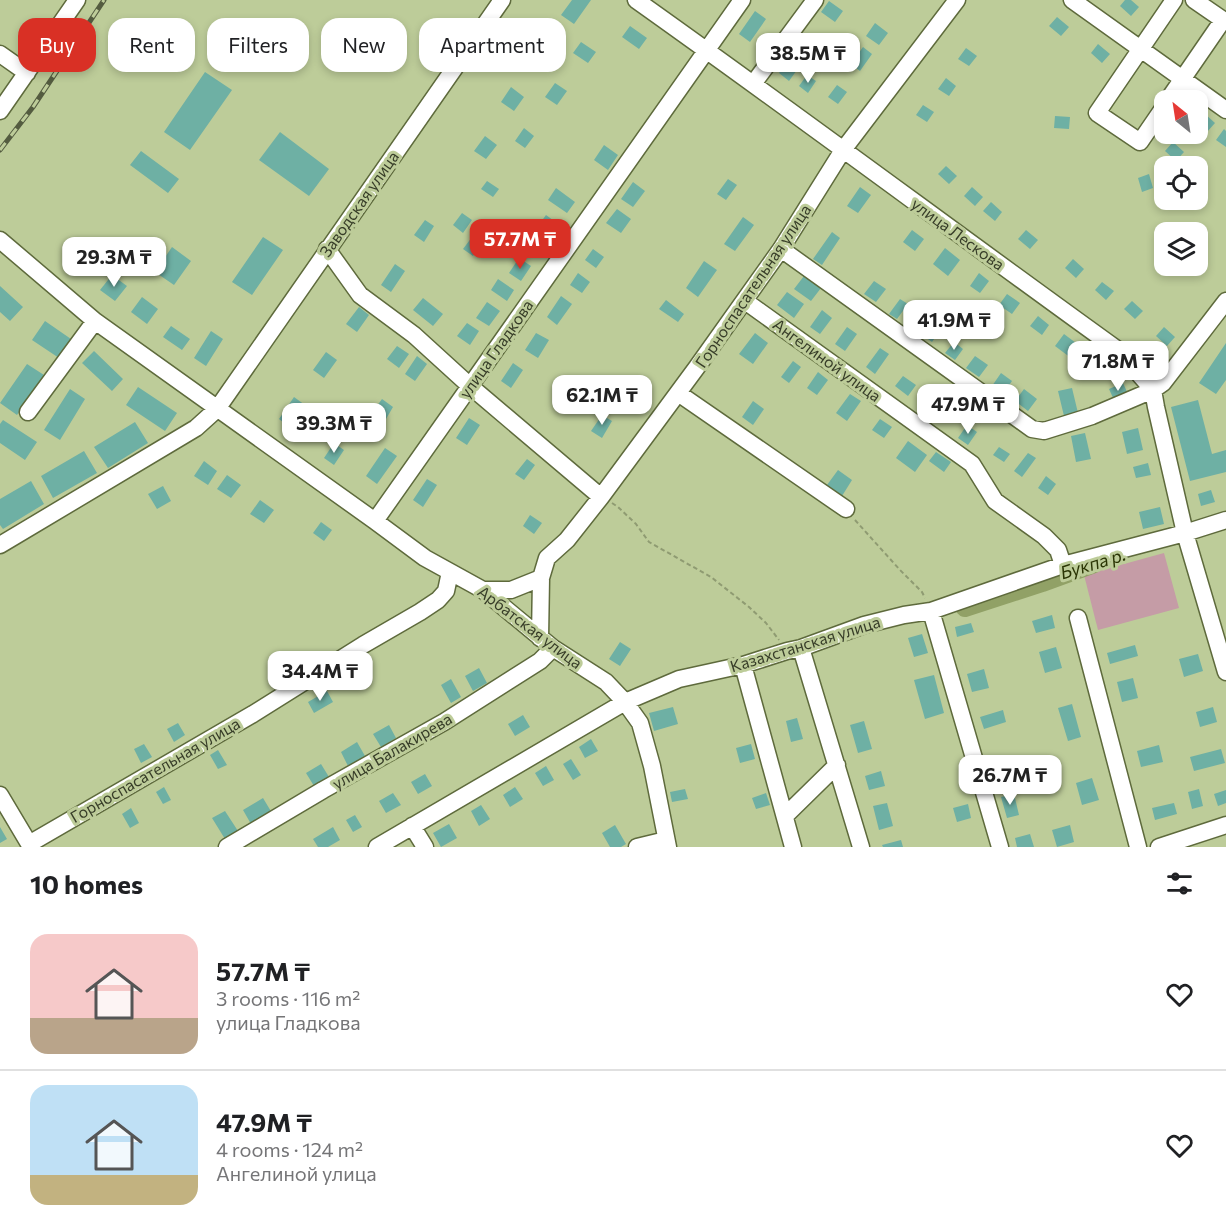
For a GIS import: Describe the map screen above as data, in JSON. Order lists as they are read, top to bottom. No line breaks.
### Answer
{"streets":{"street":["Заводская улица","улица Лескова","Горноспасательная улица","улица Гладкова","Ангелиной улица","Арбатская улица","Казахстанская улица","улица Балакирева"]},"crossings":[["Заводская улица","Арбатская улица"],["улица Лескова","Горноспасательная улица"],["улица Лескова","улица Гладкова"],["улица Лескова","Казахстанская улица"],["Горноспасательная улица","Ангелиной улица"],["Горноспасательная улица","Арбатская улица"],["улица Гладкова","Арбатская улица"],["Ангелиной улица","Казахстанская улица"],["Арбатская улица","Казахстанская улица"],["Арбатская улица","улица Балакирева"]],"water":["Букпа р."],"north":"top left","page":{"chip":["Buy","Rent","Filters","New","Apartment"],"price":["38.5M ₸","57.7M ₸","29.3M ₸","41.9M ₸","71.8M ₸","62.1M ₸","47.9M ₸","39.3M ₸","34.4M ₸","26.7M ₸"],"heading":"10 homes","list":[{"name":"57.7M ₸","note":"3 rooms · 116 m² · улица Гладкова"},{"name":"47.9M ₸","note":"4 rooms · 124 m² · Ангелиной улица"}]}}
